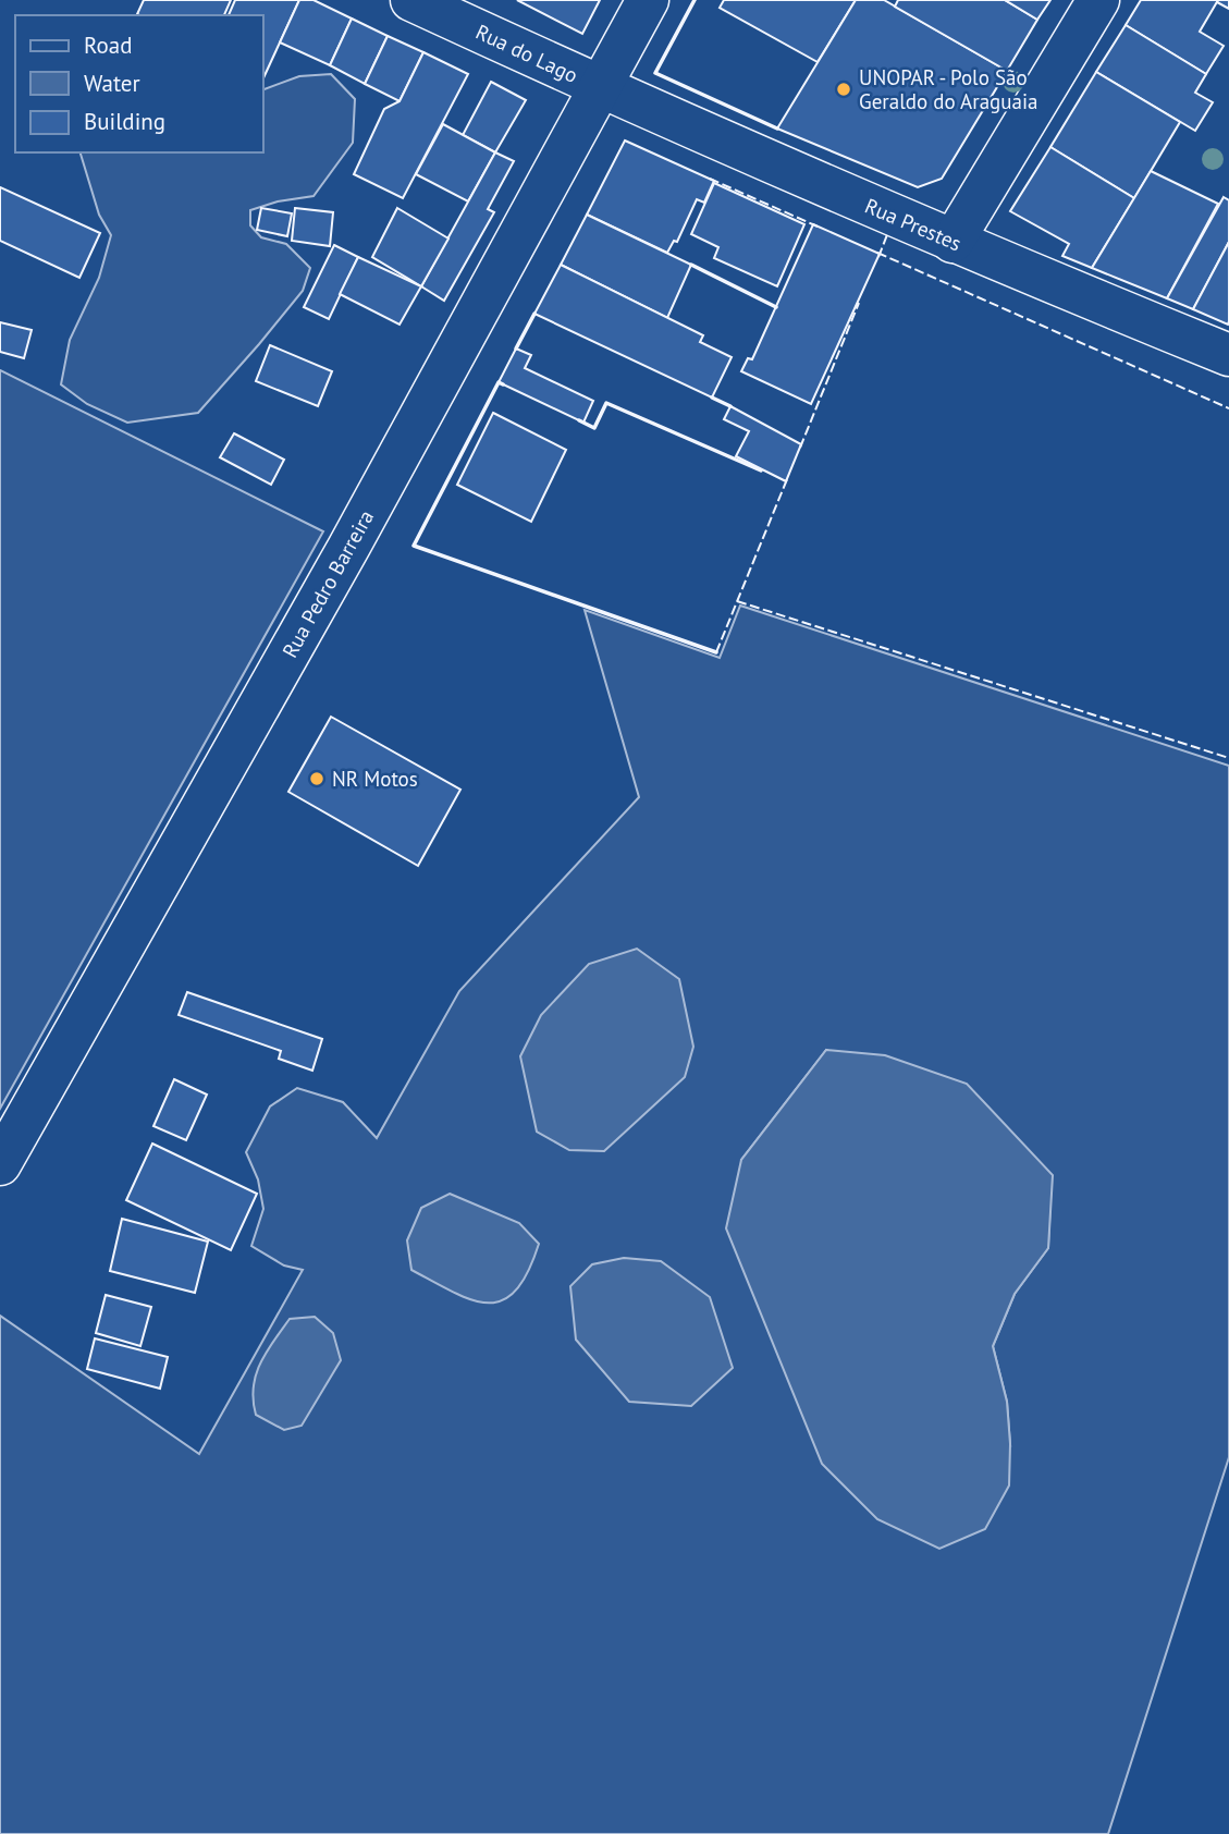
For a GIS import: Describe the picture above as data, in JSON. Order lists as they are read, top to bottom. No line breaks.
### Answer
{"streets":{"street":["Rua do Lago","Rua Prestes","Rua Pedro Barreira"]},"crossings":[["Rua do Lago","Rua Prestes"],["Rua do Lago","Rua Pedro Barreira"],["Rua Prestes","Rua Pedro Barreira"]],"places":["UNOPAR - Polo São Geraldo do Araguaia","NR Motos"],"legend":["Road","Water","Building"]}
